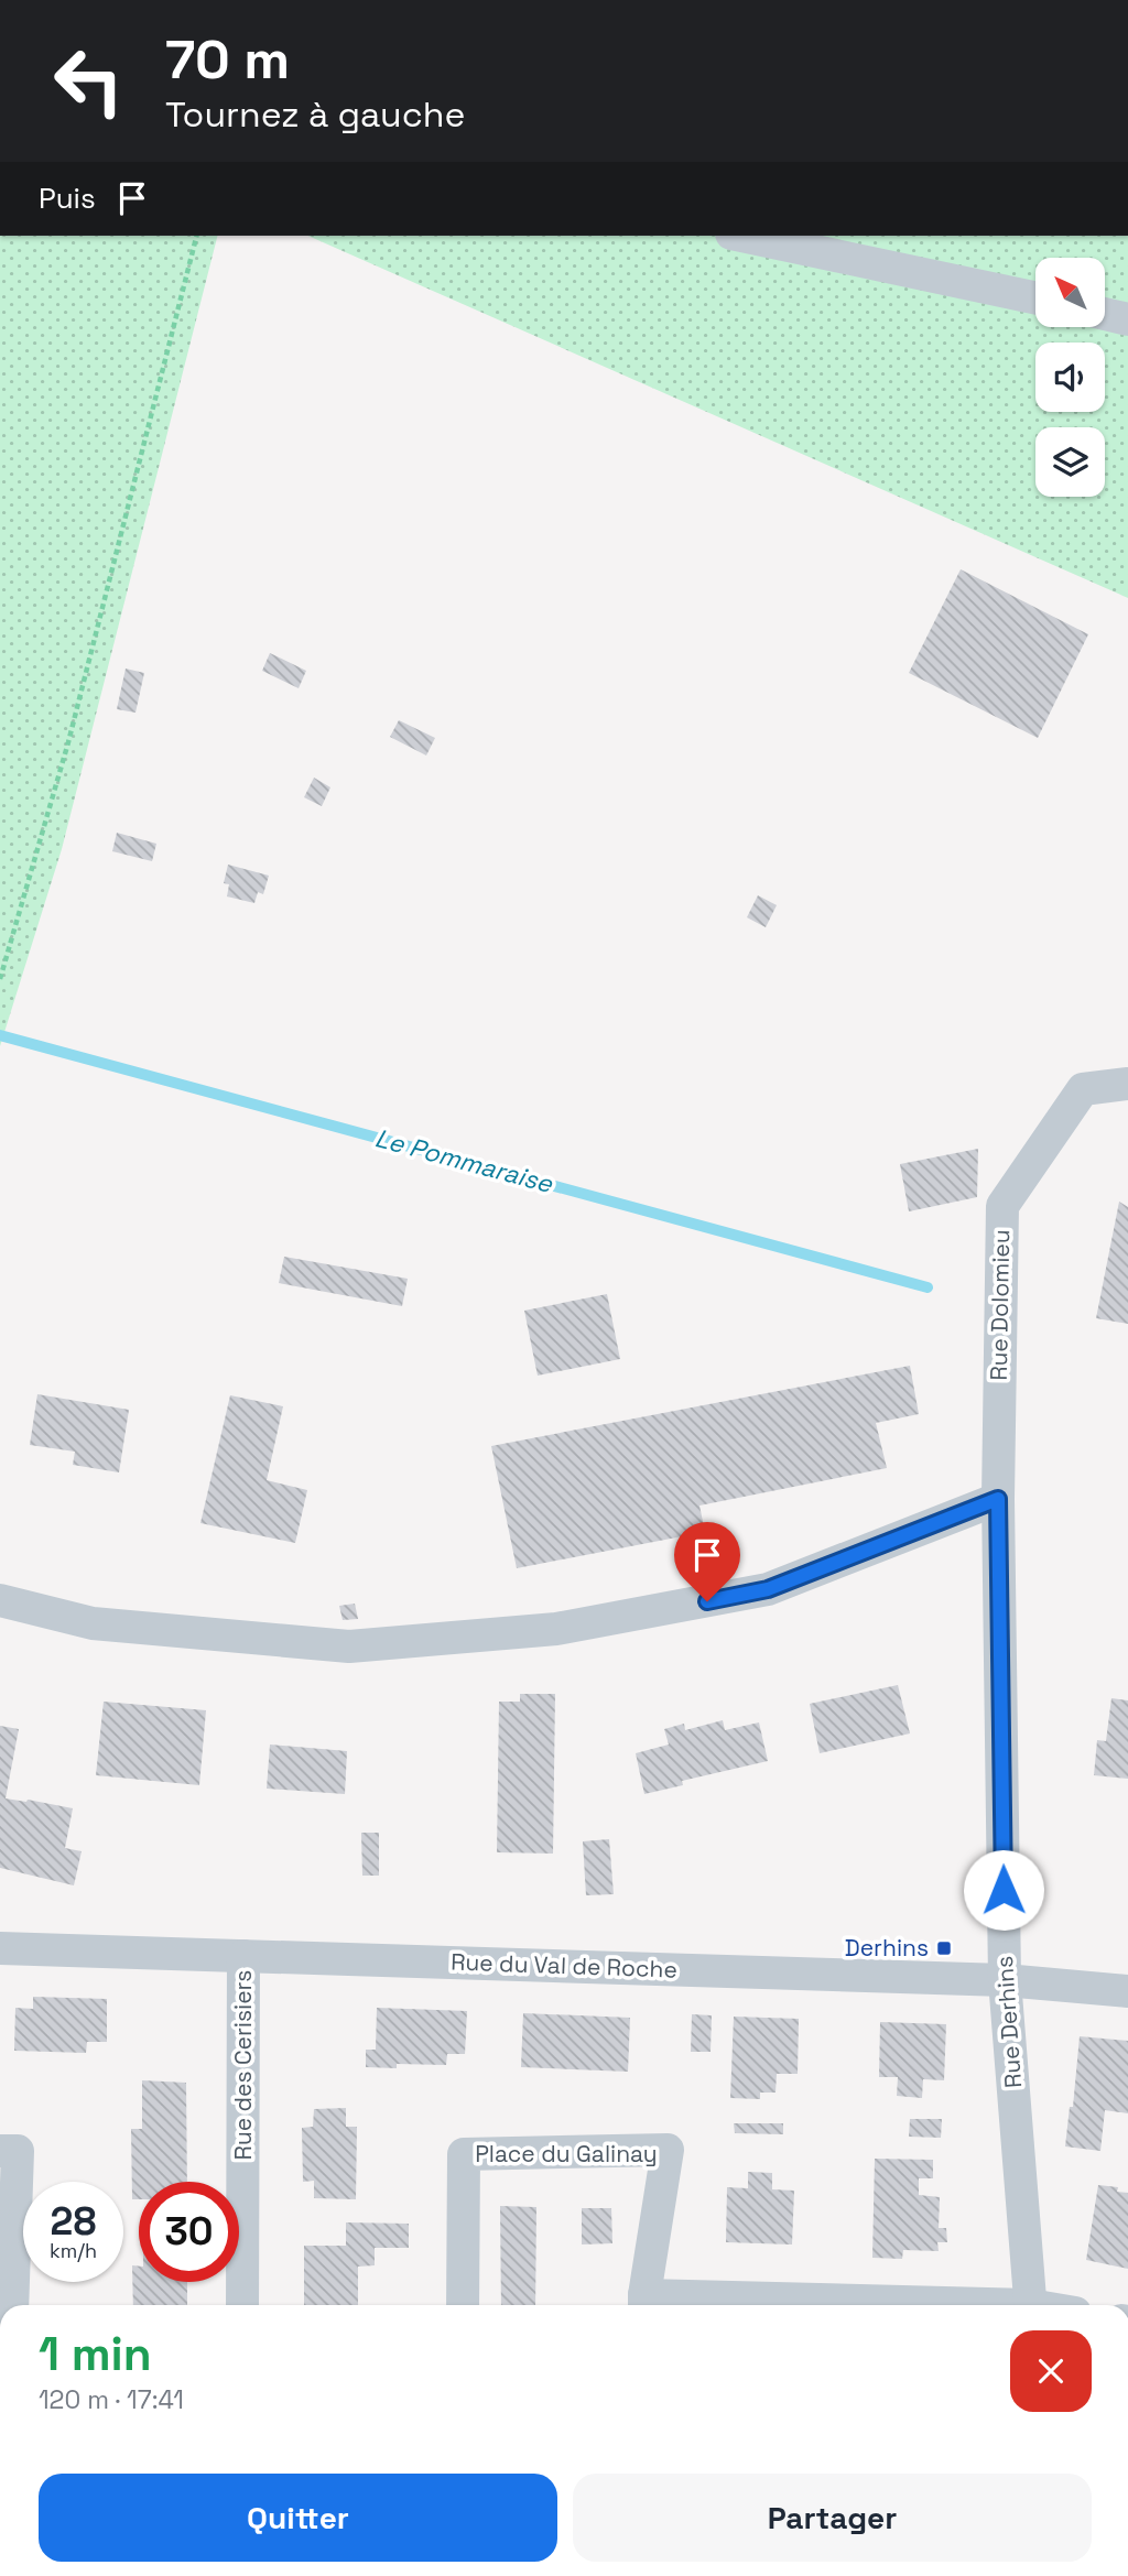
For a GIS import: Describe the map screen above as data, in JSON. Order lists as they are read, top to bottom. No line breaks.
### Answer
{"streets":{"street":["Rue Dolomieu","Rue du Val de Roche","Rue Derhins","Rue des Cerisiers","Place du Galinay"]},"crossings":[["Rue Dolomieu","Rue Derhins"],["Rue du Val de Roche","Rue Derhins"],["Rue du Val de Roche","Rue des Cerisiers"]],"water":["Le Pommaraise"],"places":{"transit":["Derhins"]},"north":"top left","page":{"turn":["70 m","Tournez à gauche"],"then":"Puis","speed":"28 km/h","limit":"30","heading":["1 min","120 m · 17:41"],"buttons":["Quitter","Partager"]}}
